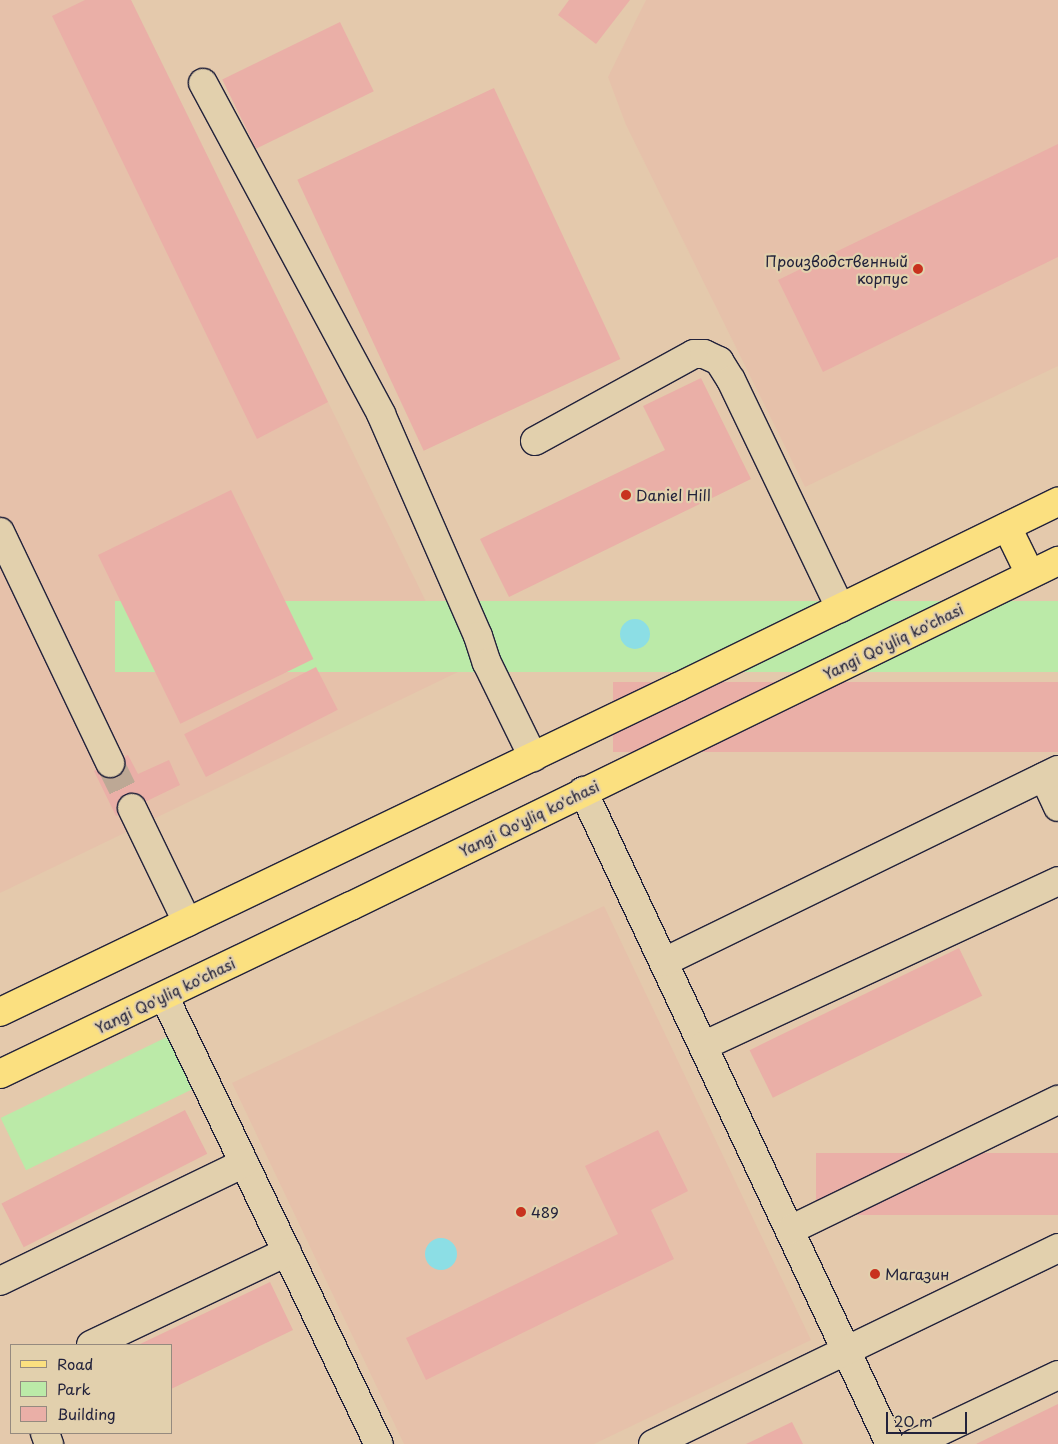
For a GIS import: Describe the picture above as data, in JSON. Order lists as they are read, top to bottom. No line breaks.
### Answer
{"streets":{"main road":["Yangi Qo'yliq ko'chasi"]},"places":["Производственный корпус","Daniel Hill","489","Магазин"],"legend":["Road","Park","Building"],"scale_bar":"20 m"}
